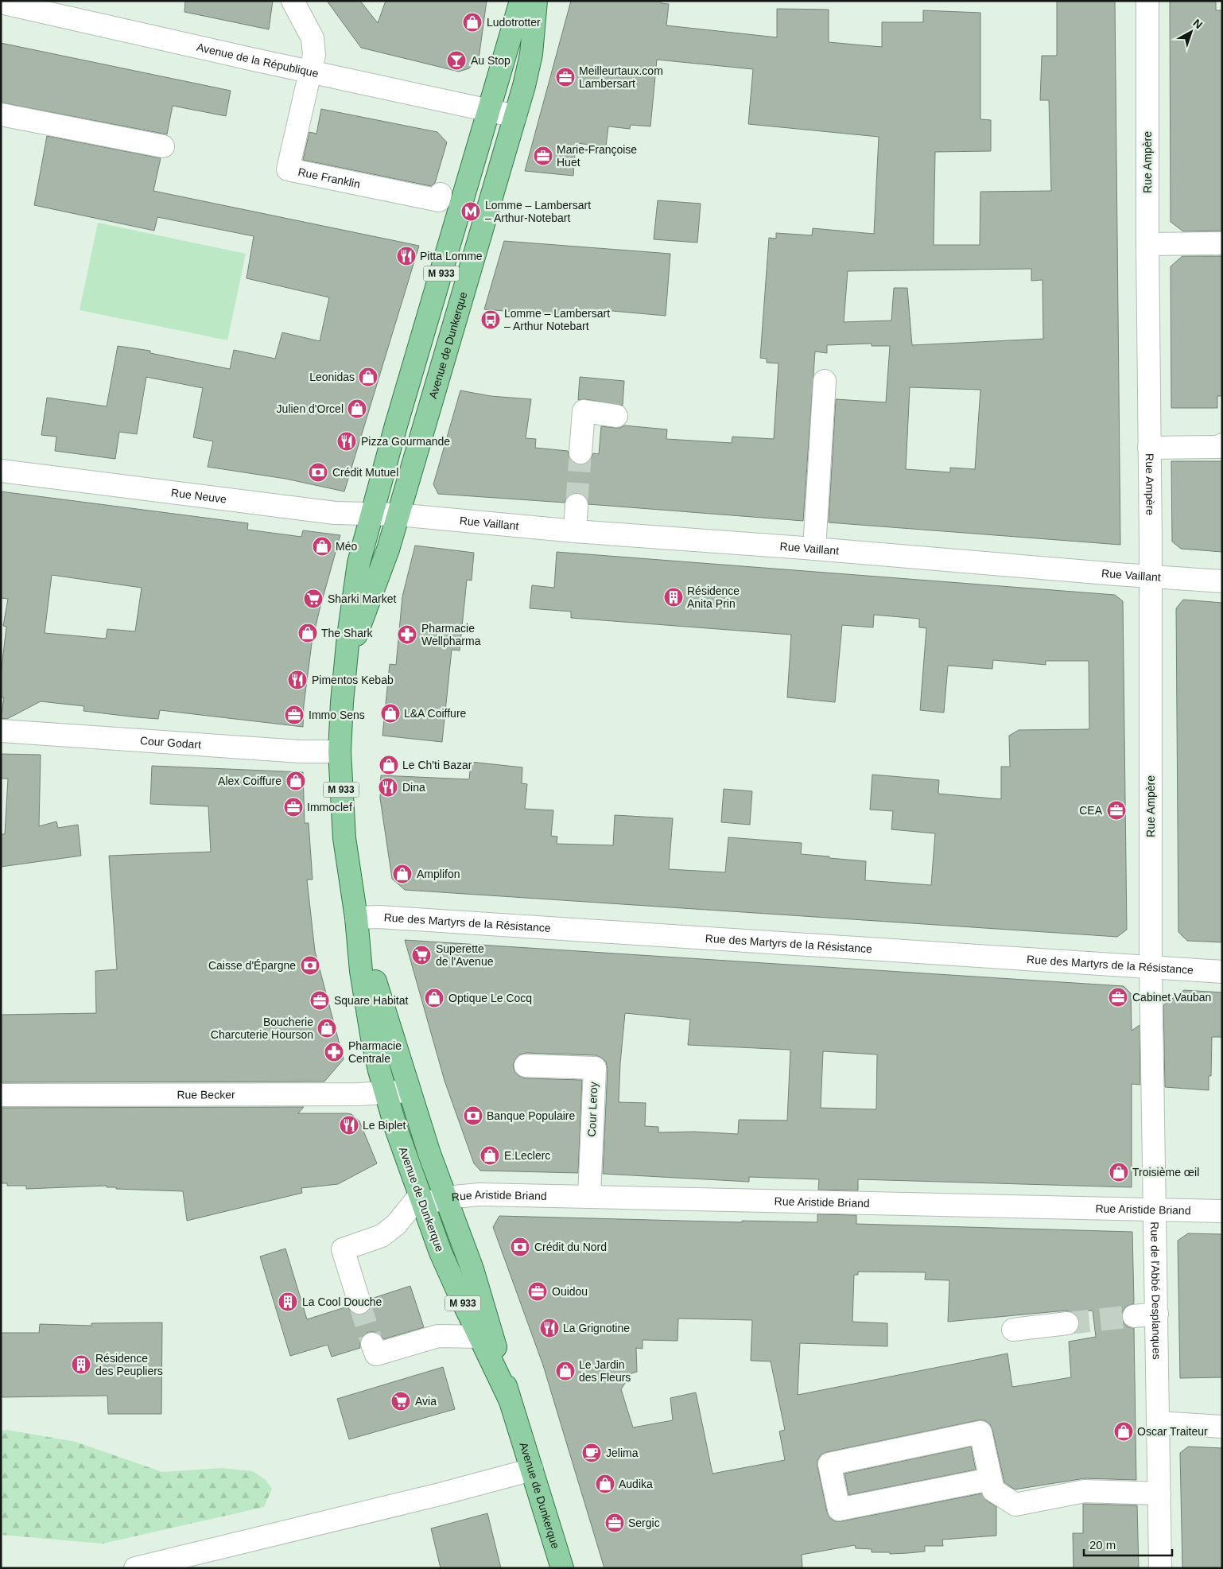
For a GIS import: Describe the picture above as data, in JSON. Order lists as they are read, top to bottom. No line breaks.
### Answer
{"streets":{"main road":["M 933","Avenue de Dunkerque"],"street":["Avenue de la République","Rue Ampère","Rue Franklin","Rue Neuve","Rue Vaillant","Cour Godart","Rue des Martyrs de la Résistance","Rue Becker","Cour Leroy","Rue Aristide Briand","Rue de l'Abbé Desplanques"]},"crossings":[["Avenue de la République","Rue Franklin"],["Avenue de la République","Avenue de Dunkerque"],["Rue Ampère","Rue Vaillant"],["Rue Ampère","Rue des Martyrs de la Résistance"],["Rue Ampère","Rue de l'Abbé Desplanques"],["Avenue de Dunkerque","Rue Neuve"],["Avenue de Dunkerque","Rue Vaillant"],["Avenue de Dunkerque","Cour Godart"],["Avenue de Dunkerque","Rue des Martyrs de la Résistance"],["Avenue de Dunkerque","Rue Becker"],["Avenue de Dunkerque","Rue Aristide Briand"],["Rue Neuve","Rue Vaillant"],["Rue des Martyrs de la Résistance","Rue de l'Abbé Desplanques"],["Cour Leroy","Rue Aristide Briand"],["Rue Aristide Briand","Rue de l'Abbé Desplanques"]],"places":{"shop":["Ludotrotter","Leonidas","Julien d'Orcel","Méo","The Shark","L&A Coiffure","Le Ch'ti Bazar","Alex Coiffure","Amplifon","Optique Le Cocq","Boucherie Charcuterie Hourson","E.Leclerc","Troisième œil","Le Jardin des Fleurs","Oscar Traiteur","Audika"],"bar":["Au Stop"],"office":["Meilleurtaux.com Lambersart","Marie-Françoise Huet","Immo Sens","Immoclef","CEA","Cabinet Vauban","Square Habitat","Ouidou","Sergic"],"metro station":["Lomme – Lambersart – Arthur-Notebart"],"restaurant":["Pitta Lomme","Pizza Gourmande","Pimentos Kebab","Dina","Le Biplet","La Grignotine"],"bus stop":["Lomme – Lambersart – Arthur Notebart"],"bank":["Crédit Mutuel","Caisse d'Épargne","Banque Populaire","Crédit du Nord"],"building":["Résidence Anita Prin","La Cool Douche","Résidence des Peupliers"],"supermarket":["Sharki Market","Superette de l'Avenue","Avia"],"pharmacy":["Pharmacie Wellpharma","Pharmacie Centrale"],"cafe":["Jelima"]},"scale_bar":"20 m","north":"top right"}
